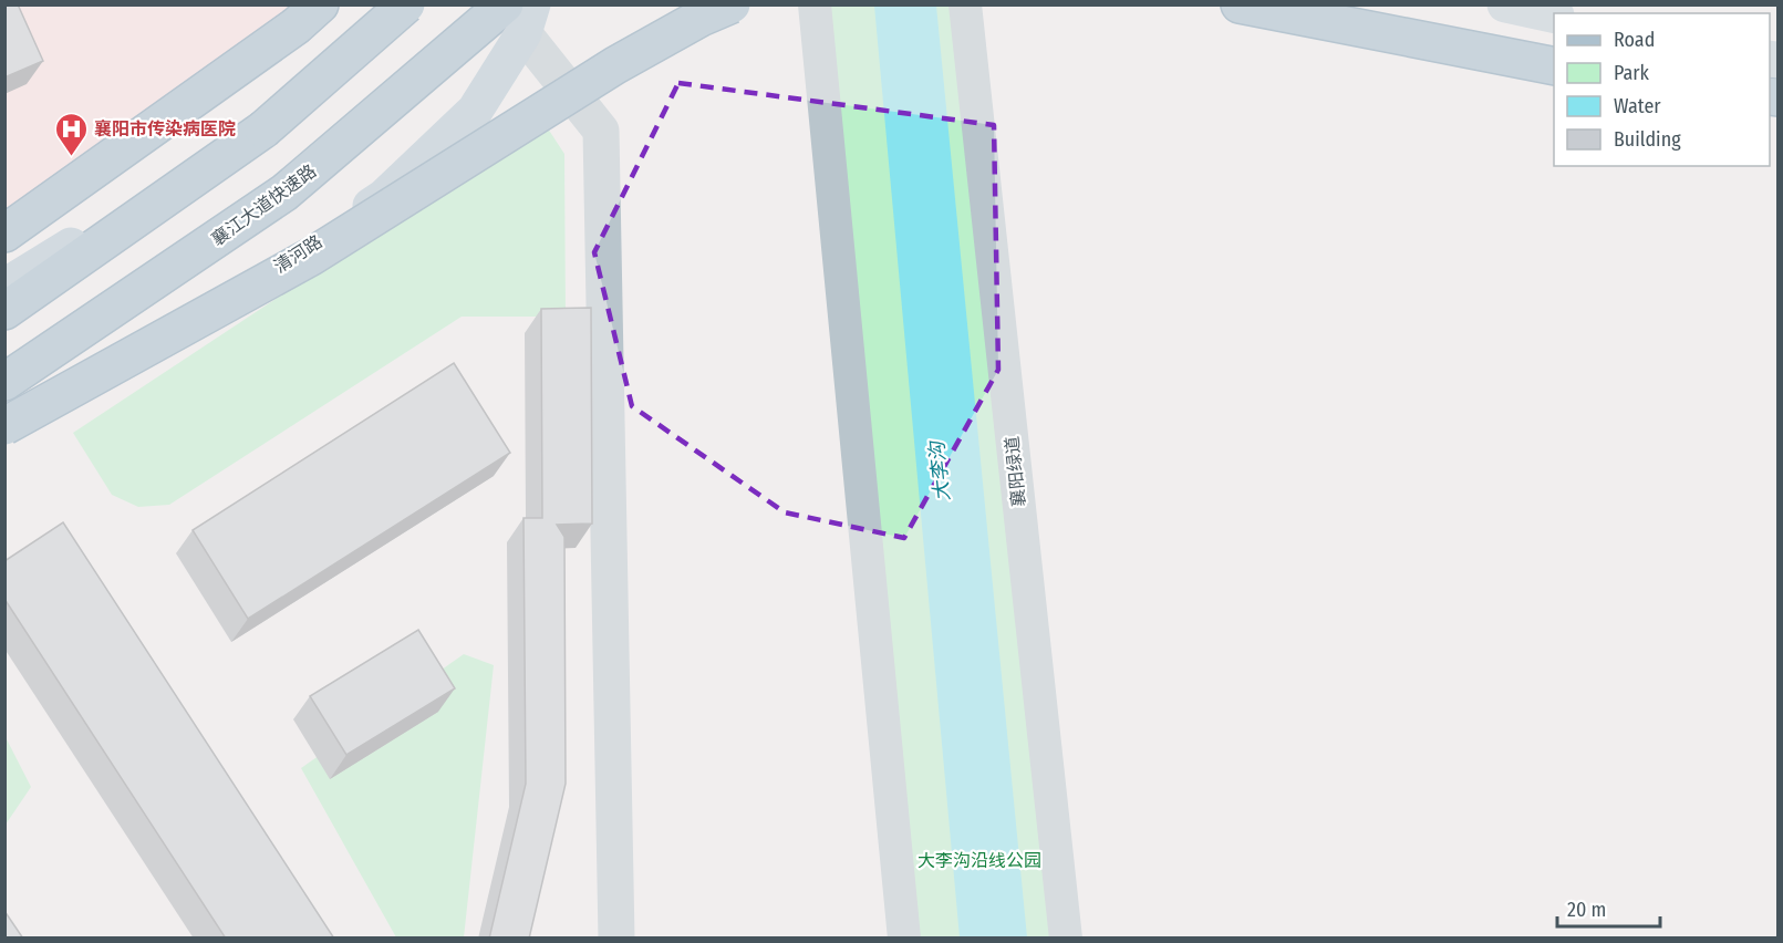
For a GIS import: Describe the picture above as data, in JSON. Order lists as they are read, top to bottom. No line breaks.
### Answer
{"streets":{"highway":["襄江大道快速路"],"main road":["清河路"],"street":["襄阳绿道"]},"crossings":[["襄江大道快速路","清河路"]],"water":["大李沟"],"parks":["大李沟沿线公园"],"places":{"hospital":["襄阳市传染病医院"]},"legend":["Road","Park","Water","Building"],"scale_bar":"20 m"}
